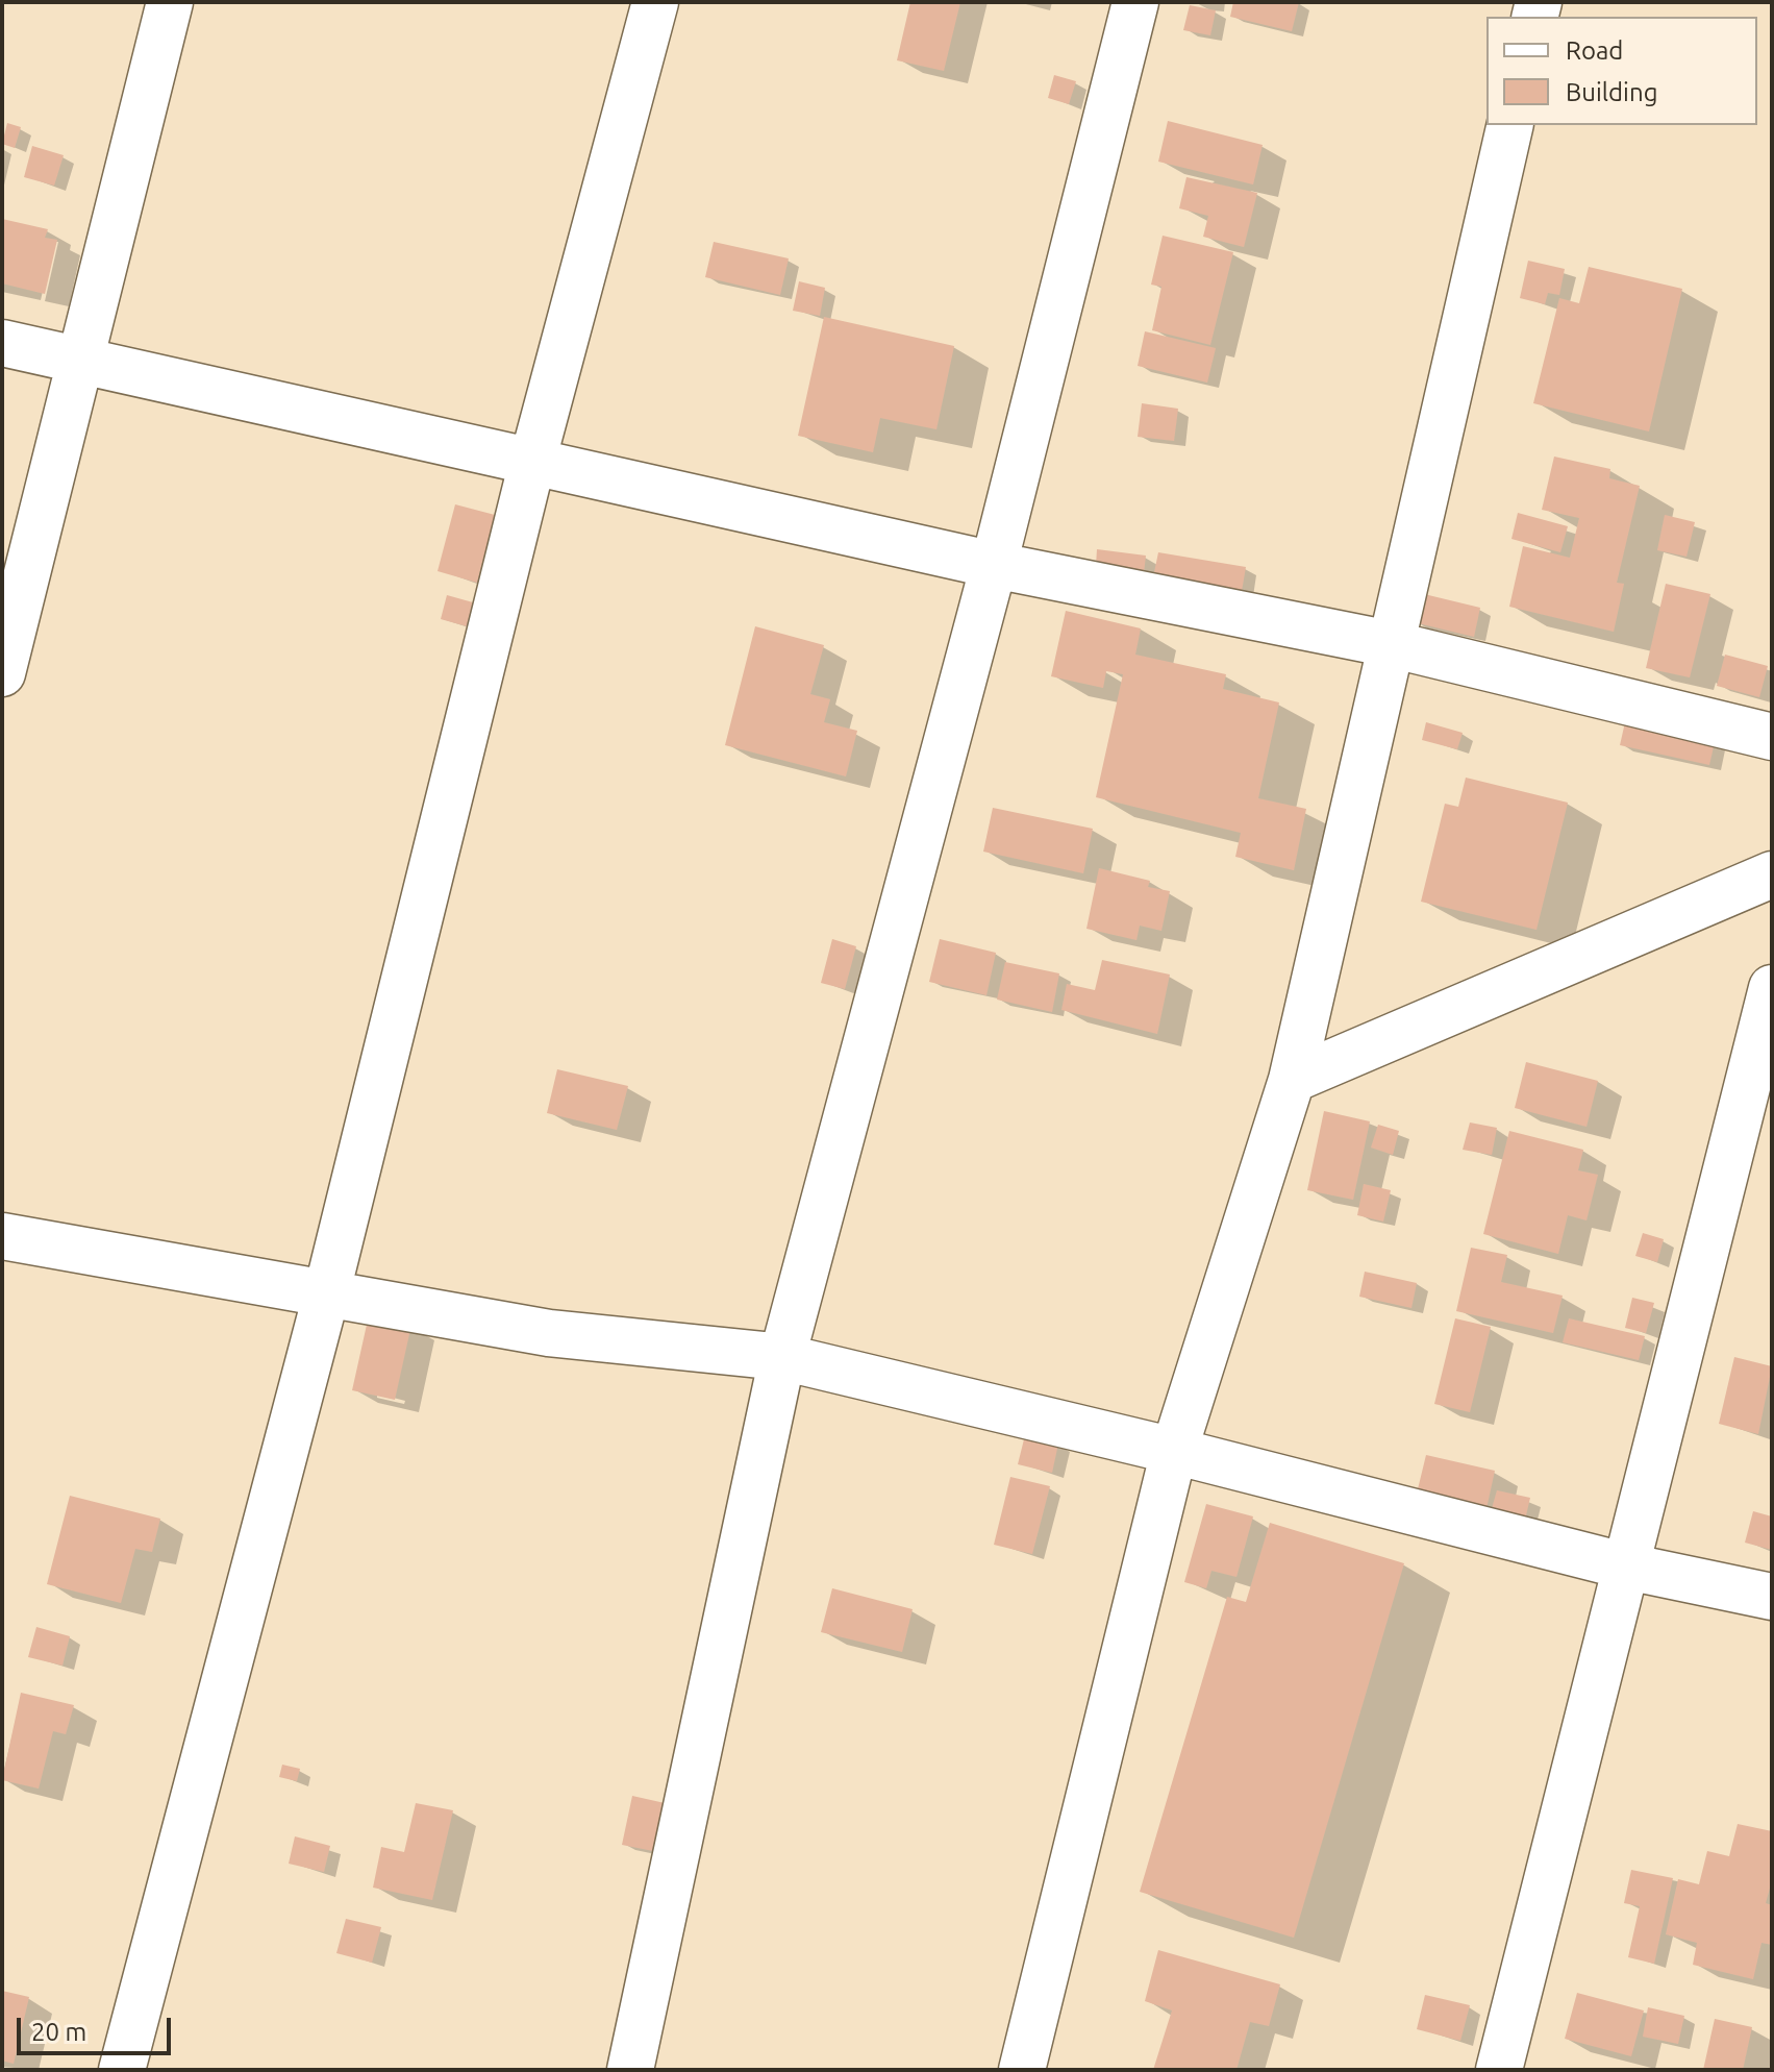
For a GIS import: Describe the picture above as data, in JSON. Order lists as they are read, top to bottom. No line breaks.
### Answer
{"legend":["Road","Building"],"scale_bar":"20 m"}
